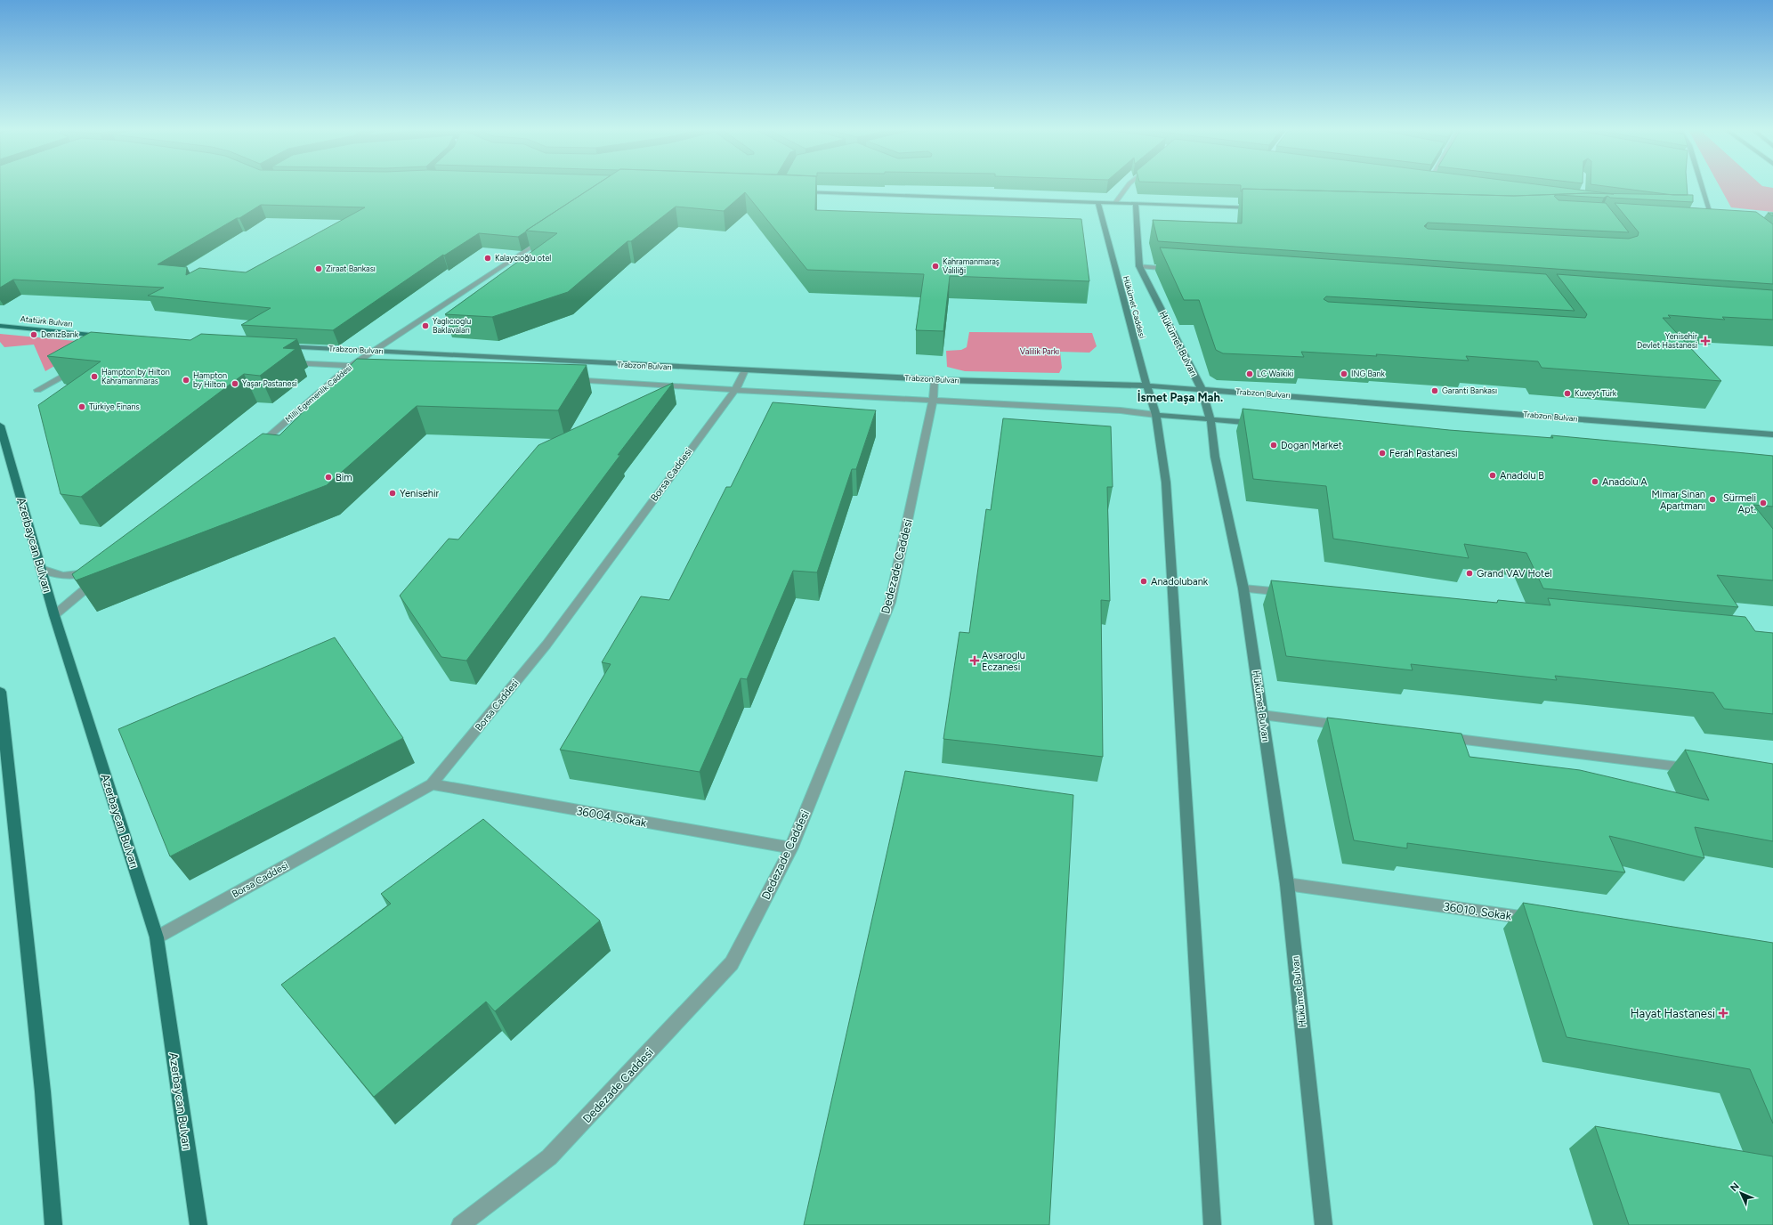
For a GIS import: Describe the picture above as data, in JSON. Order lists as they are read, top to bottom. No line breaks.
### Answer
{"streets":{"main road":["Hükümet Caddesi","Atatürk Bulvarı","Hükümet Bulvarı","Trabzon Bulvarı","Azerbaycan Bulvarı"],"street":["Milli Egemenlik Caddesi","Borsa Caddesi","Dedezade Caddesi","36004. Sokak","36010. Sokak"]},"crossings":[["Hükümet Caddesi","Trabzon Bulvarı"],["Hükümet Bulvarı","Trabzon Bulvarı"],["Hükümet Bulvarı","36010. Sokak"],["Trabzon Bulvarı","Milli Egemenlik Caddesi"],["Trabzon Bulvarı","Borsa Caddesi"],["Trabzon Bulvarı","Dedezade Caddesi"],["Borsa Caddesi","Azerbaycan Bulvarı"],["Borsa Caddesi","36004. Sokak"],["Dedezade Caddesi","36004. Sokak"]],"districts":["İsmet Paşa Mah."],"parks":["Valilik Parkı"],"places":{"other":["Kalaycıoğlu otel","Kahramanmaraş Valiliği","Ziraat Bankası","Yaglıcıoglu Baklavaları","DenizBank","LC Waikiki","ING Bank","Hampton by Hilton Kahramanmaras","Hampton by Hilton","Yaşar Pastanesi","Garanti Bankası","Kuveyt Türk","Türkiye Finans","Dogan Market","Ferah Pastanesi","Anadolu B","Bim","Anadolu A","Yenisehir","Mimar Sinan Apartmanı","Sürmeli Apt.","Grand VAV Hotel","Anadolubank"],"health":["Yenisehir Devlet Hastanesi","Avsaroglu Eczanesi","Hayat Hastanesi"]},"north":"top left"}
